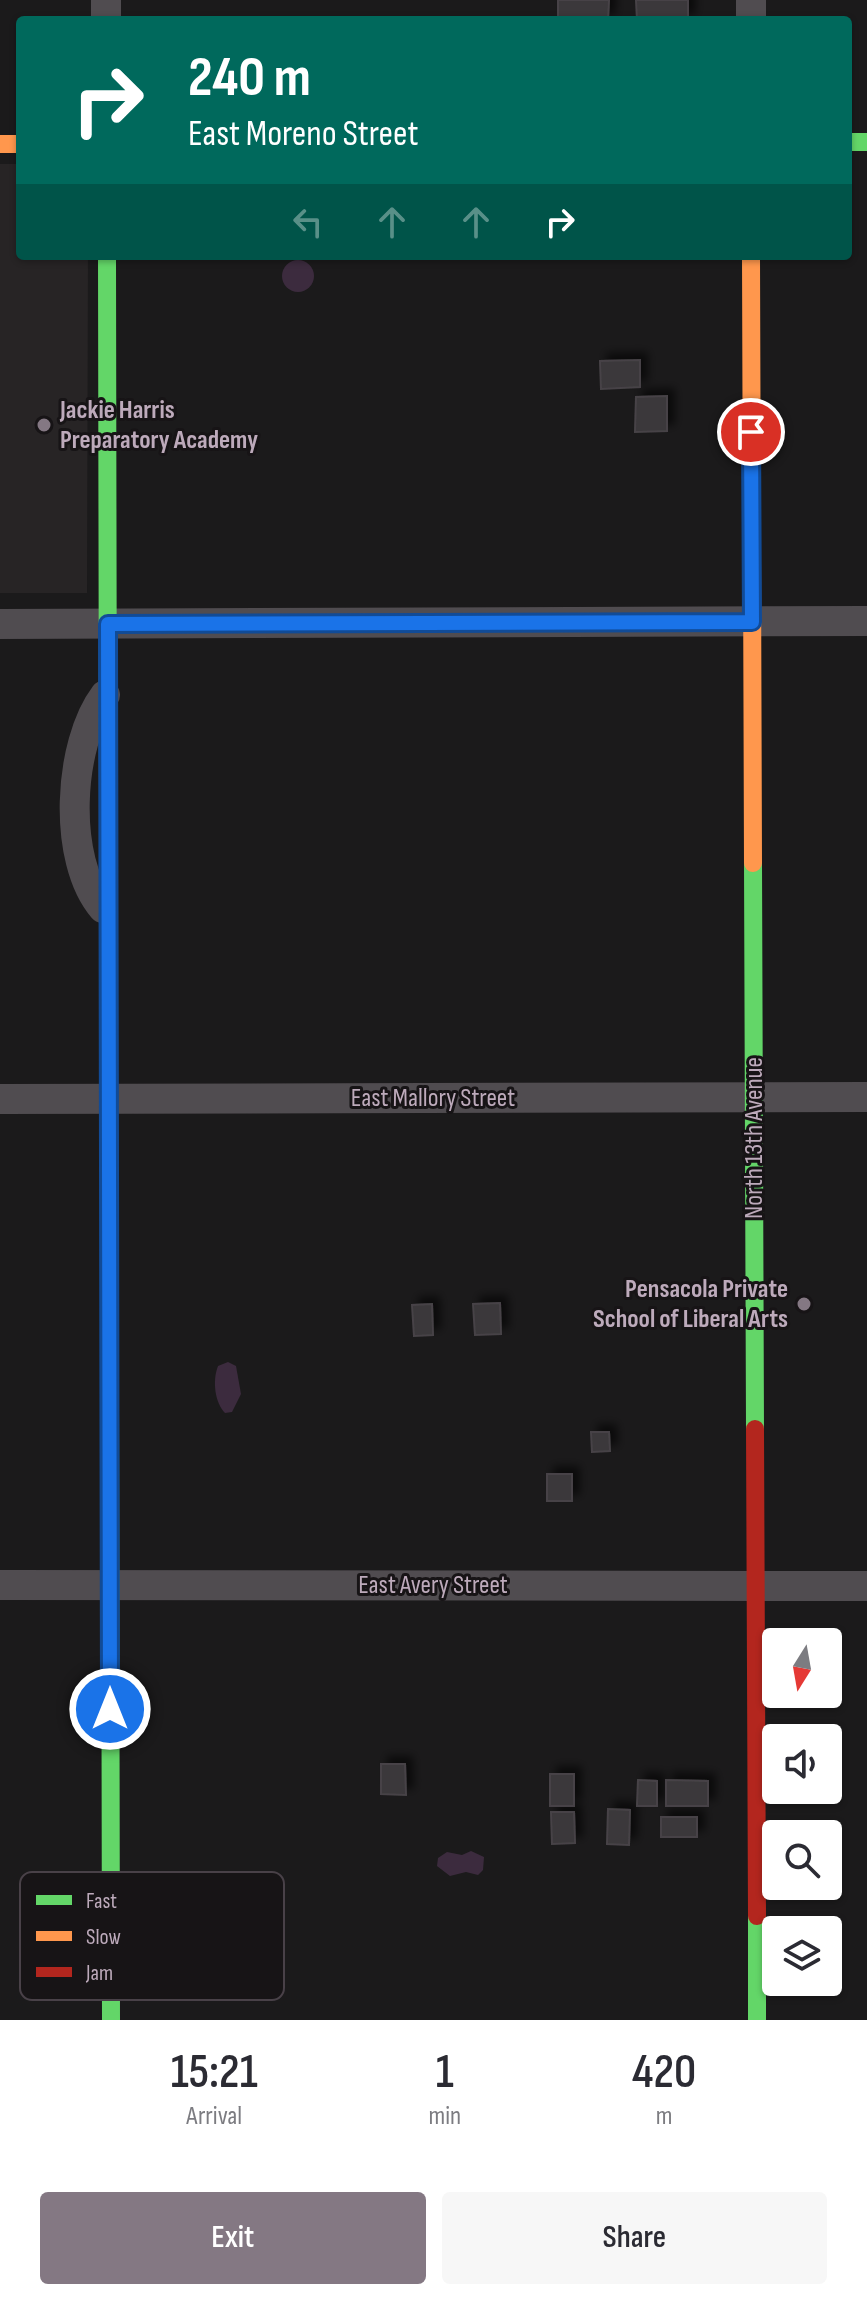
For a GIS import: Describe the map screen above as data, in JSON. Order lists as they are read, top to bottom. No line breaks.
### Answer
{"streets":{"street":["East Mallory Street","North 13th Avenue","East Avery Street"]},"crossings":[["East Mallory Street","North 13th Avenue"],["North 13th Avenue","East Avery Street"]],"places":["Jackie Harris Preparatory Academy","Pensacola Private School of Liberal Arts"],"legend":["Fast","Slow","Jam"],"north":"bottom","page":{"turn":["240 m","East Moreno Street"],"eta":["15:21","Arrival","1","min","420","m"],"buttons":["Exit","Share"]}}
